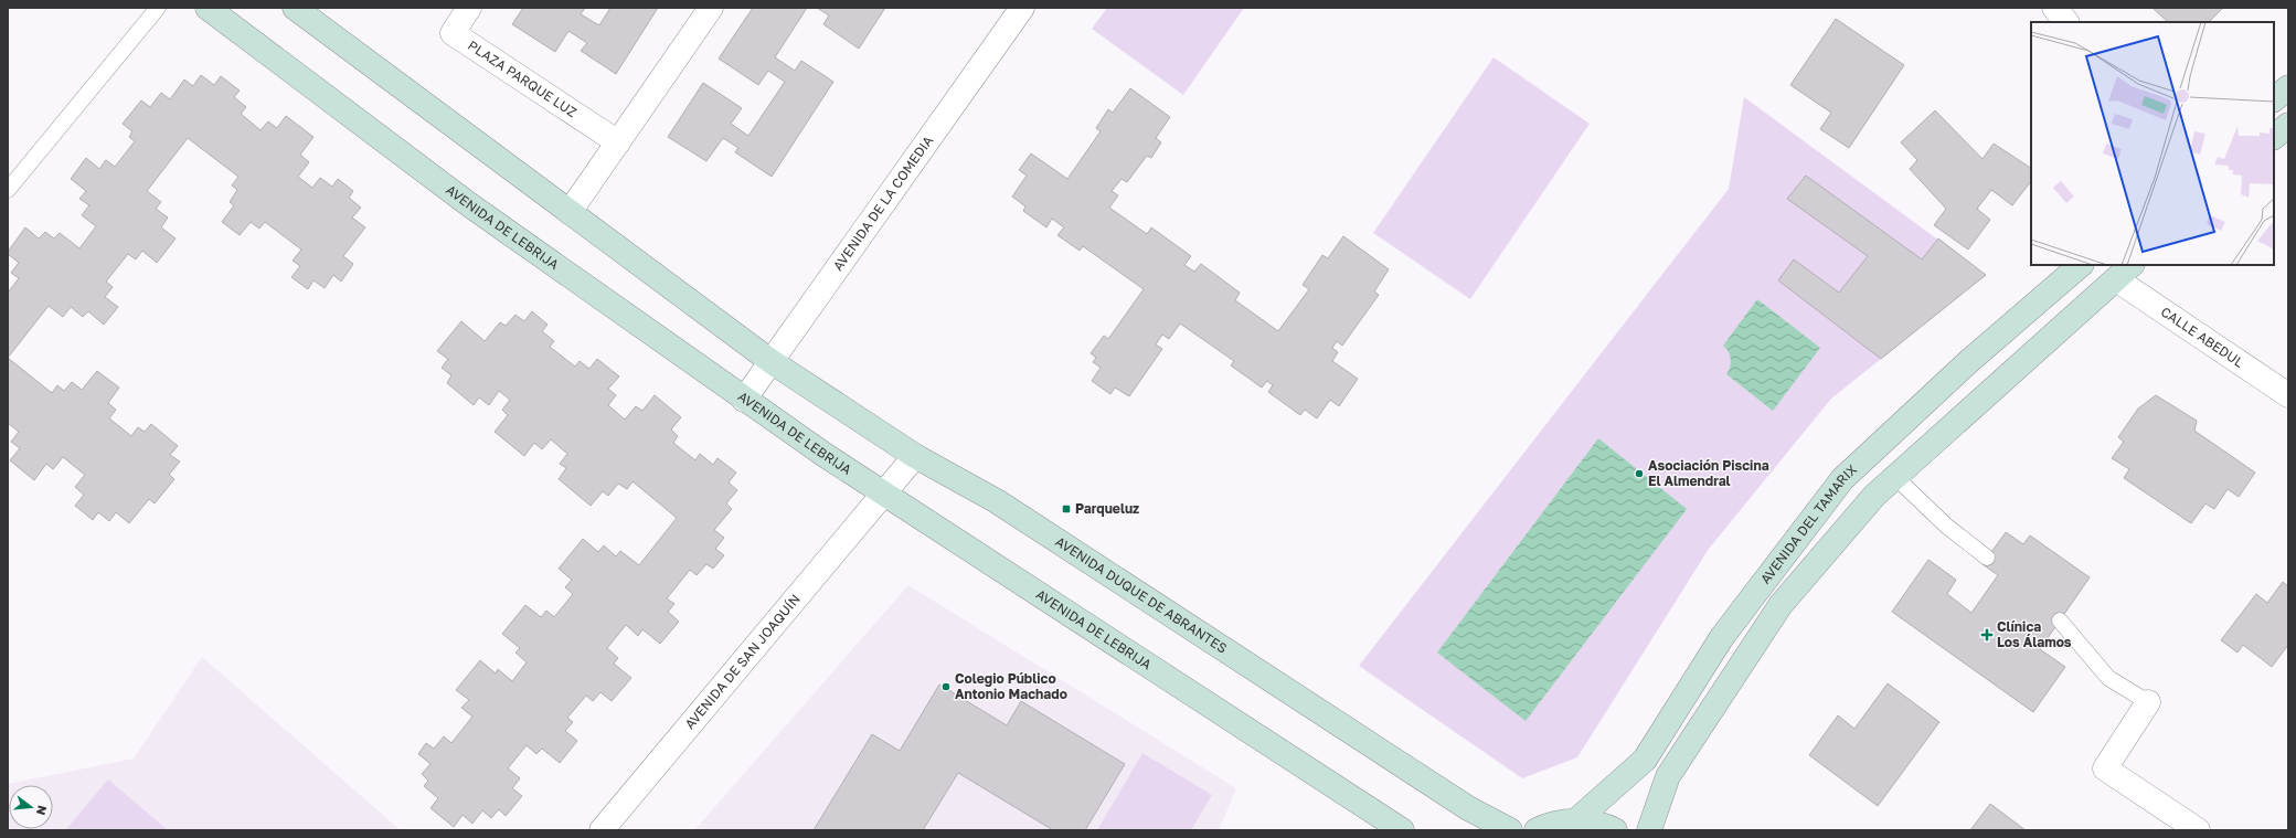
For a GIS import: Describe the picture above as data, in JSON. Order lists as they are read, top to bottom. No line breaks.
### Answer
{"streets":{"main road":["AVENIDA DE LEBRIJA","AVENIDA DEL TAMARIX","AVENIDA DUQUE DE ABRANTES"],"street":["PLAZA PARQUE LUZ","AVENIDA DE LA COMEDIA","CALLE ABEDUL","AVENIDA DE SAN JOAQUÍN"]},"crossings":[["AVENIDA DE LA COMEDIA","AVENIDA DE LEBRIJA"],["AVENIDA DE LA COMEDIA","AVENIDA DUQUE DE ABRANTES"],["AVENIDA DE LEBRIJA","AVENIDA DE SAN JOAQUÍN"],["CALLE ABEDUL","AVENIDA DEL TAMARIX"],["AVENIDA DUQUE DE ABRANTES","AVENIDA DE SAN JOAQUÍN"]],"places":{"other":["Asociación Piscina El Almendral","Colegio Público Antonio Machado"],"transit":["Parqueluz"],"health":["Clínica Los Álamos"]},"north":"right"}
